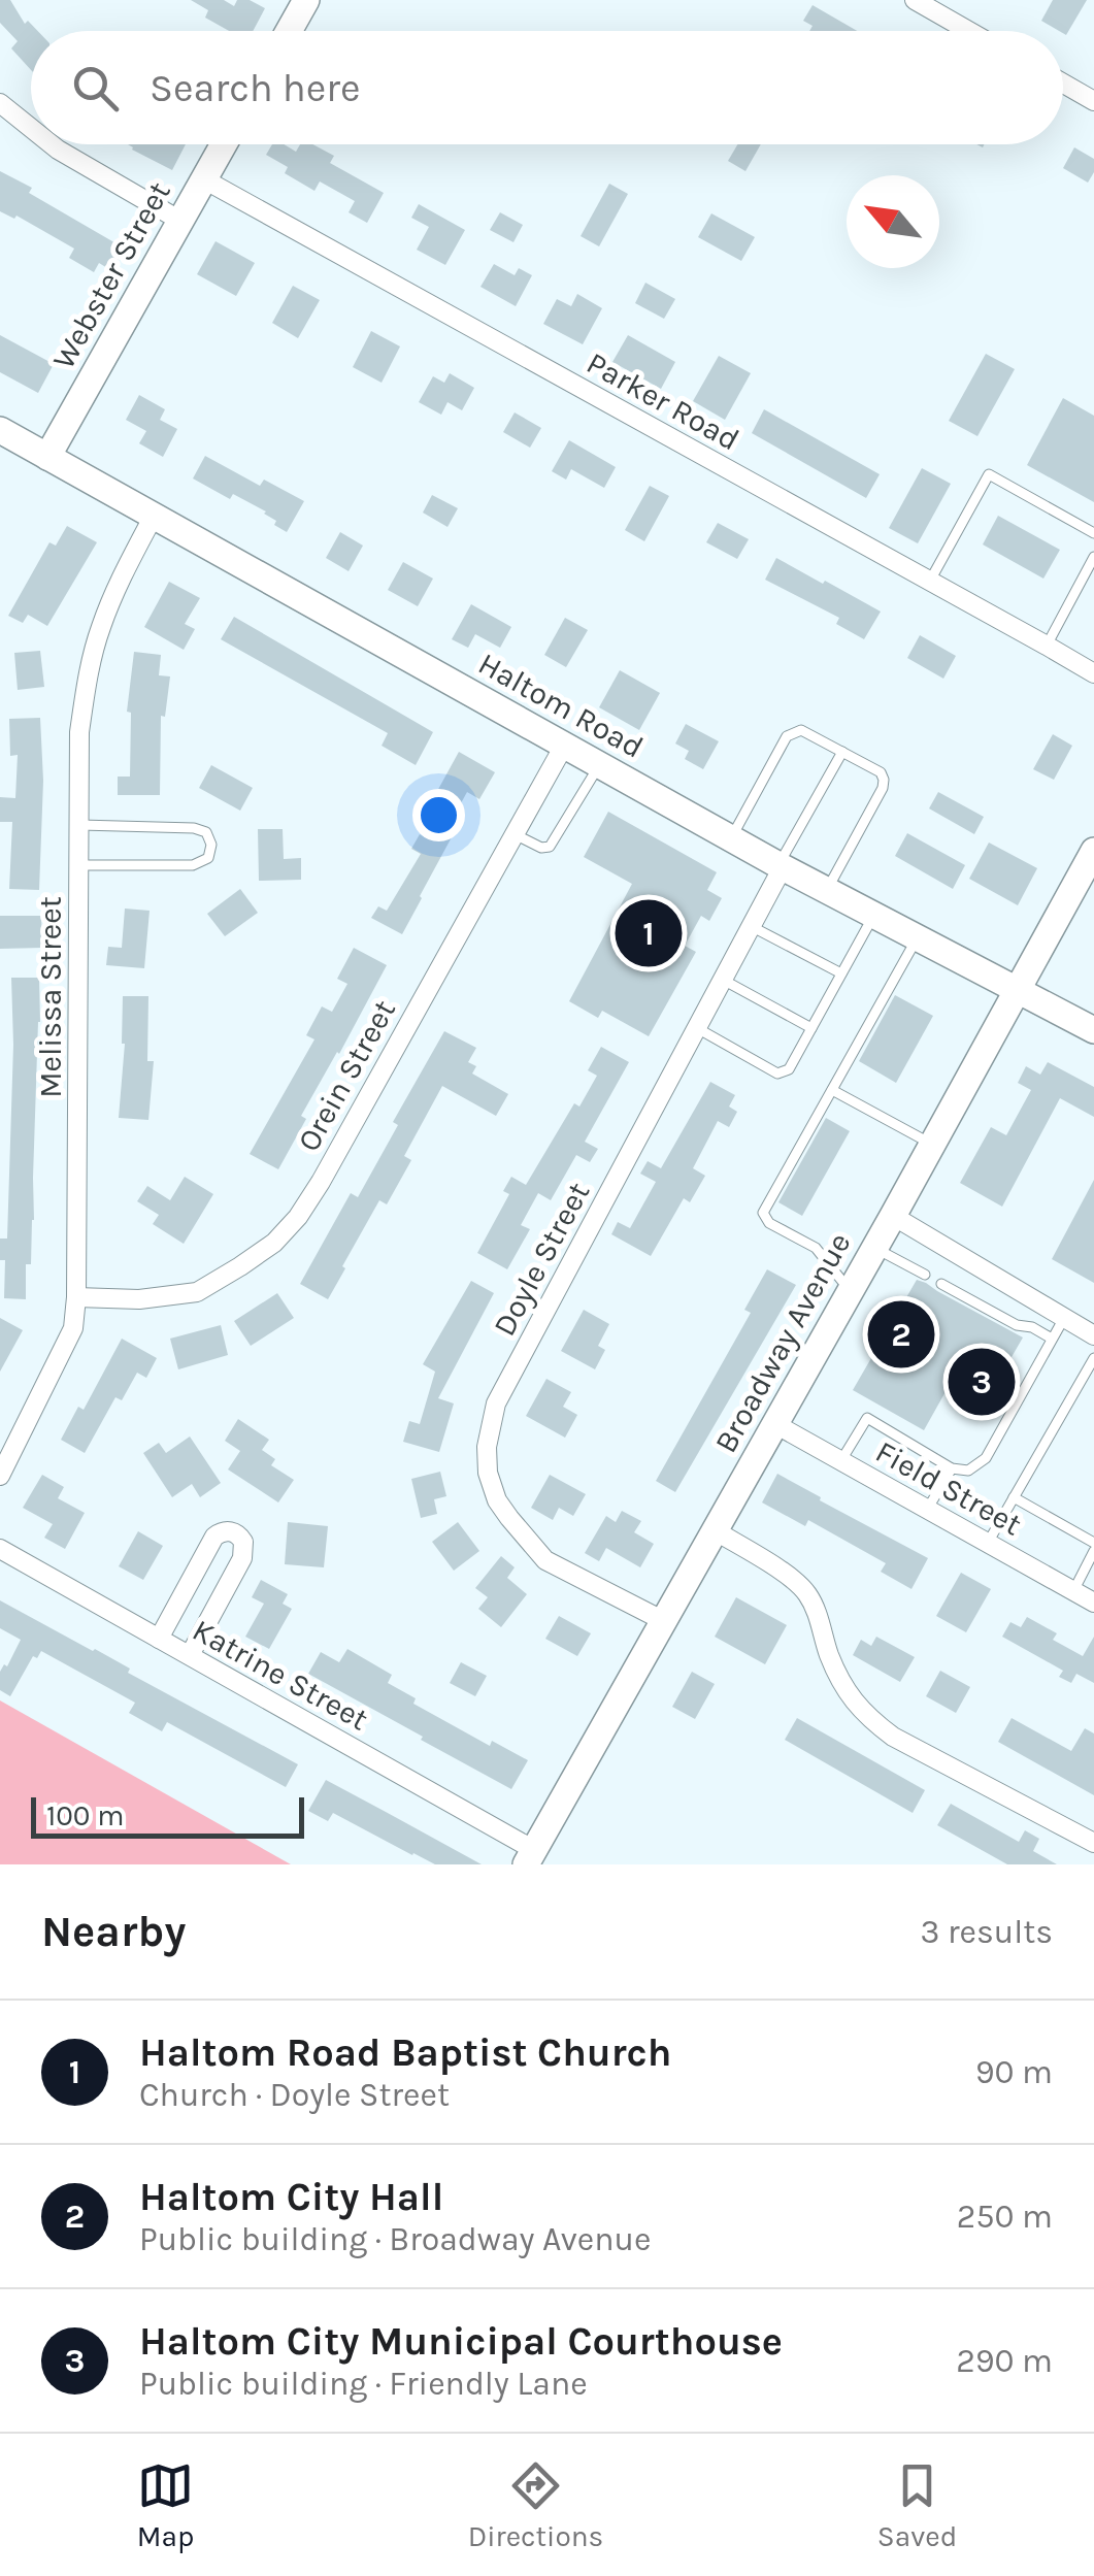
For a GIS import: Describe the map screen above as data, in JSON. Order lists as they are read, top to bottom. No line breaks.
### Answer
{"streets":{"main road":["Webster Street","Haltom Road","Broadway Avenue"],"street":["Parker Road","Melissa Street","Orein Street","Doyle Street","Field Street","Katrine Street"]},"crossings":[["Webster Street","Parker Road"],["Webster Street","Haltom Road"],["Haltom Road","Melissa Street"],["Haltom Road","Orein Street"],["Haltom Road","Doyle Street"],["Haltom Road","Broadway Avenue"],["Melissa Street","Orein Street"],["Doyle Street","Broadway Avenue"],["Broadway Avenue","Field Street"],["Broadway Avenue","Katrine Street"]],"scale_bar":"100 m","north":"top left","page":{"search":"Search here","pins":["1","2","3"],"scale":"100 m","heading":["Nearby","3 results"],"list":[{"mark":"1","name":"Haltom Road Baptist Church","note":"Church · Doyle Street","value":"90 m"},{"mark":"2","name":"Haltom City Hall","note":"Public building · Broadway Avenue","value":"250 m"},{"mark":"3","name":"Haltom City Municipal Courthouse","note":"Public building · Friendly Lane","value":"290 m"}],"nav":["Map","Directions","Saved"]}}
